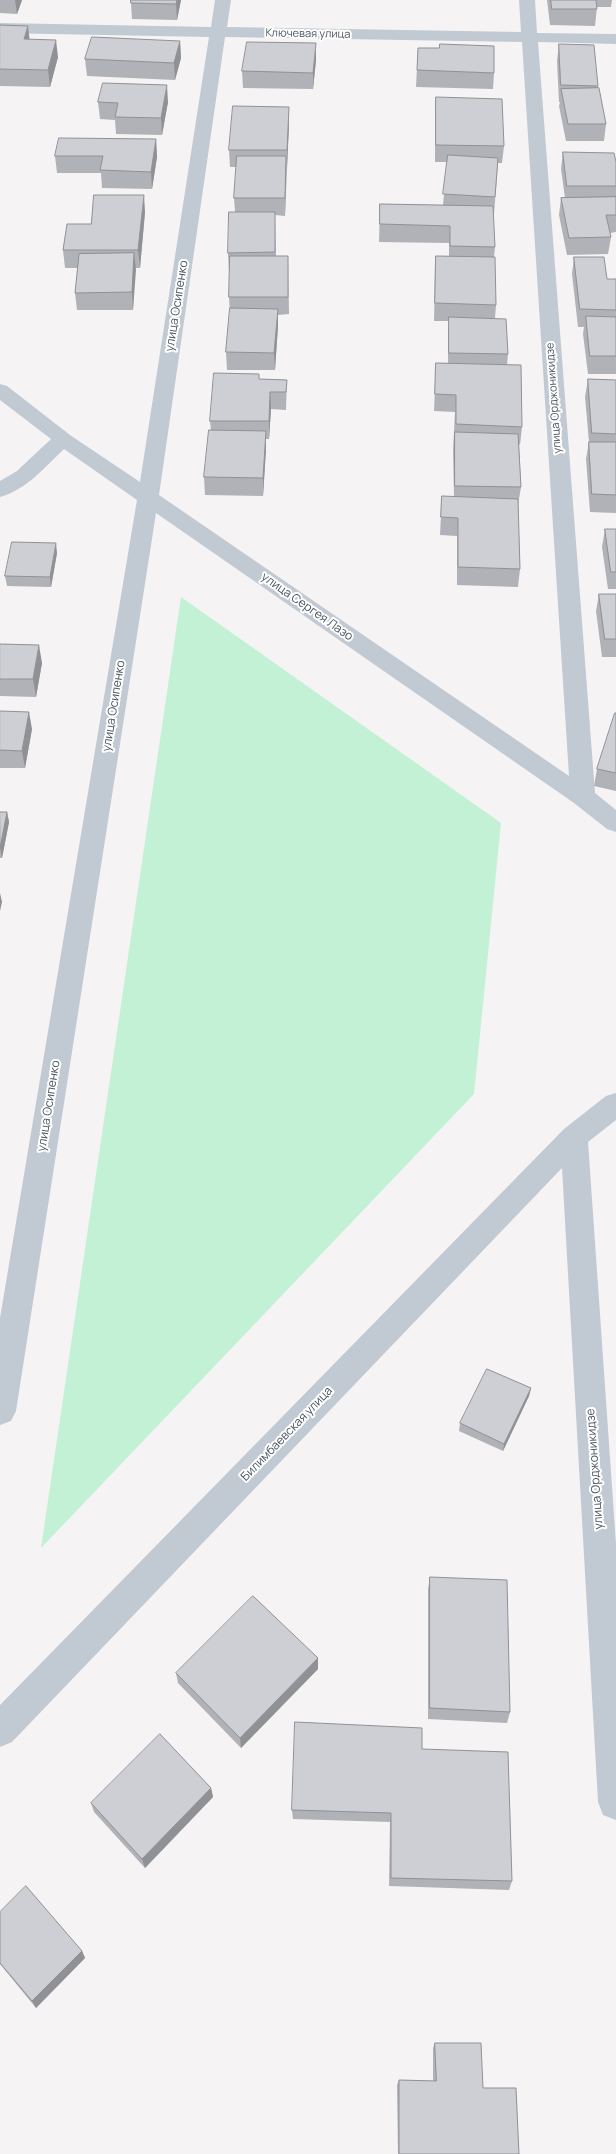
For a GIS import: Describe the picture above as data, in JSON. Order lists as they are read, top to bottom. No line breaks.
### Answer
{"streets":{"street":["Ключевая улица","улица Осипенко","улица Орджоникидзе","улица Сергея Лазо","Билимбаевская улица"]},"crossings":[["Ключевая улица","улица Осипенко"],["Ключевая улица","улица Орджоникидзе"],["улица Осипенко","улица Сергея Лазо"],["улица Орджоникидзе","улица Сергея Лазо"],["улица Орджоникидзе","Билимбаевская улица"]]}
